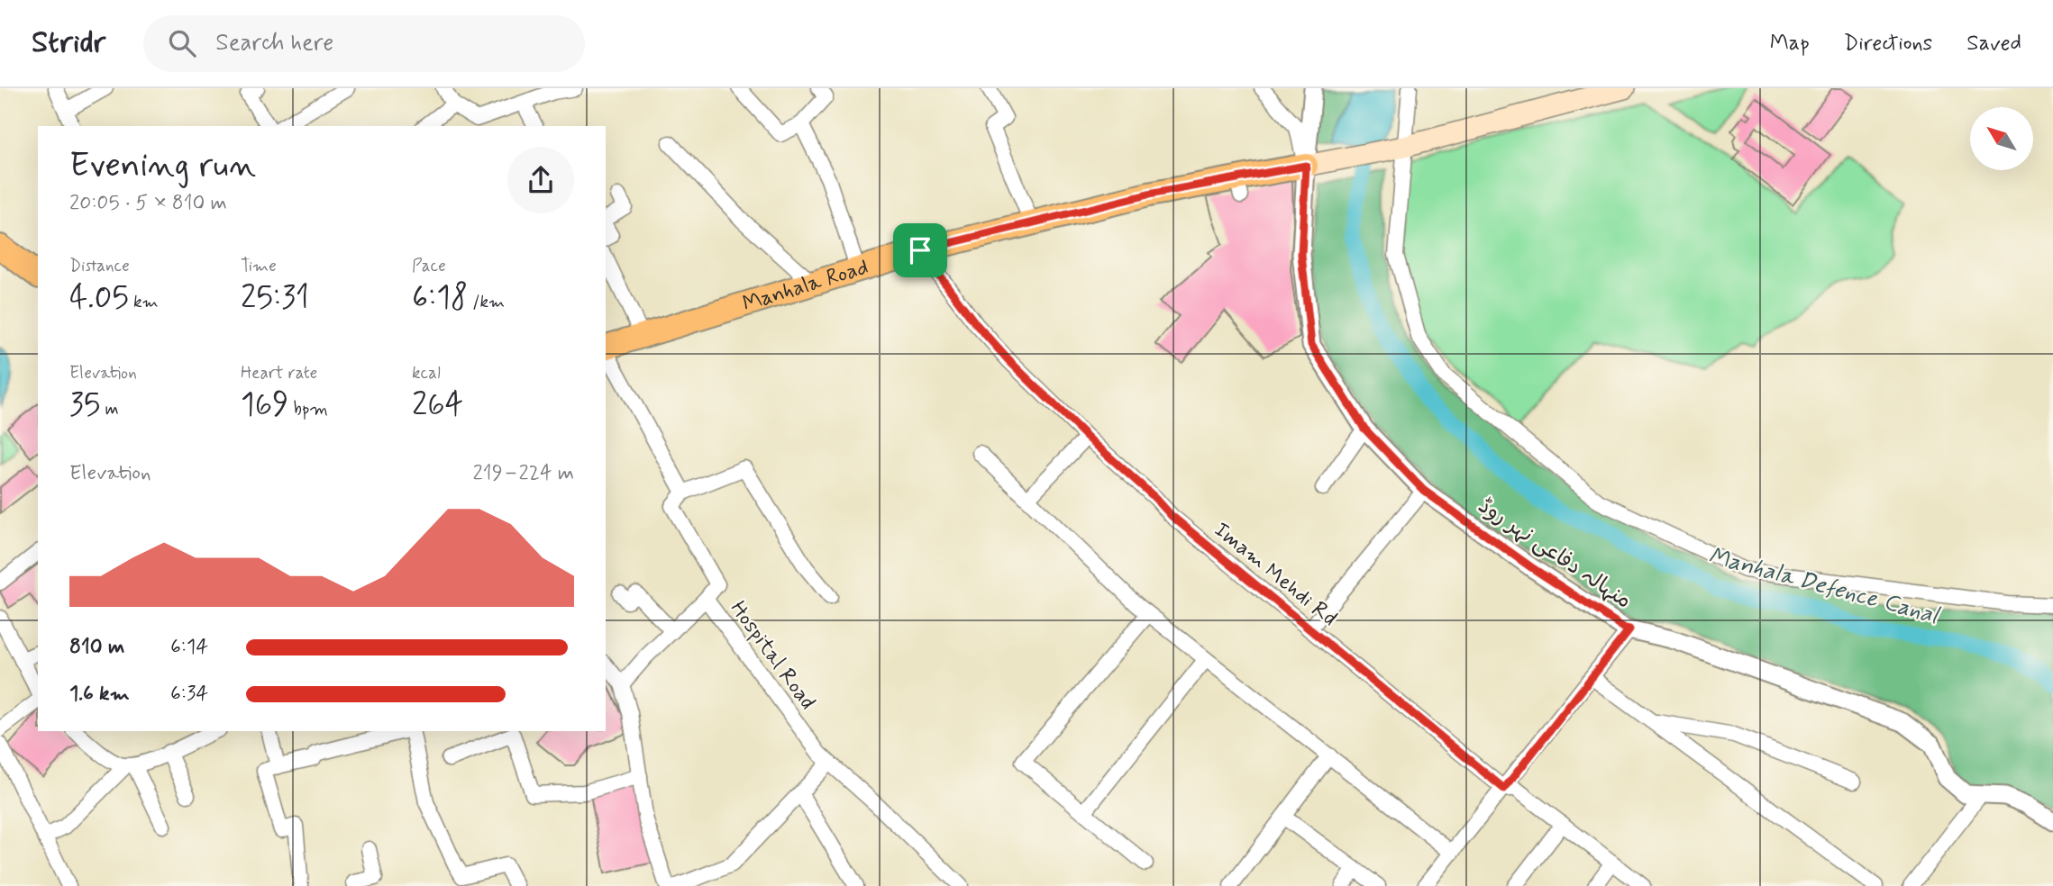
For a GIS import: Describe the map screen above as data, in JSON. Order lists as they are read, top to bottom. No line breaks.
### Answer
{"streets":{"main road":["Manhala Road"],"street":["منہالہ دفاعی نہر روڈ","Imam Mehdi Rd","Hospital Road"]},"crossings":[["Manhala Road","منہالہ دفاعی نہر روڈ"],["Manhala Road","Imam Mehdi Rd"]],"water":["Manhala Defence Canal"],"north":"top left","page":{"header":"Stridr","search":"Search here","nav":["Map","Directions","Saved"],"heading":["Evening run","20:05 · 5 × 810 m"],"stats":[["Distance","4.05 km"],["Time","25:31"],["Pace","6:18 /km"],["Elevation","35 m"],["Heart rate","169 bpm"],["kcal","264"]],"chart":["Elevation","219–224 m"],"list":[{"name":"810 m","note":"6:14"},{"name":"1.6 km","note":"6:34"}]}}
